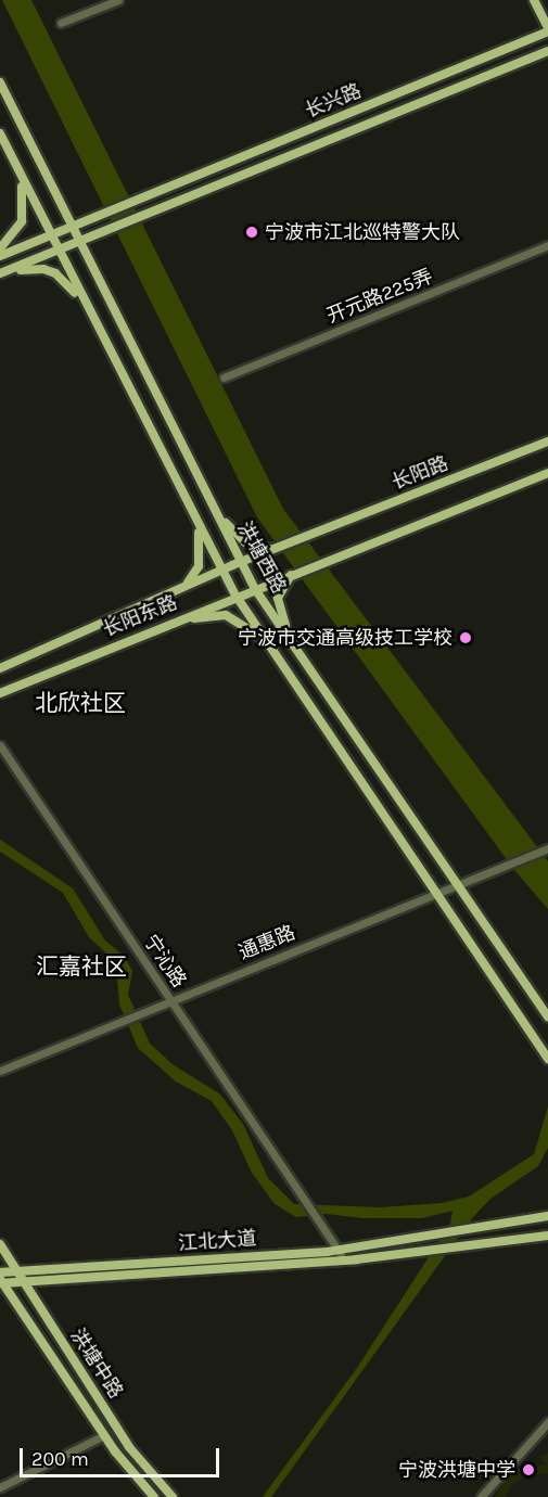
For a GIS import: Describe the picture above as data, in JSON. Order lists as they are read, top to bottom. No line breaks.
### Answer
{"streets":{"main road":["长兴路","长阳路","洪塘西路","长阳东路","江北大道","洪塘中路"],"street":["开元路225弄","通惠路","宁沁路"]},"crossings":[["长兴路","洪塘西路"],["长阳路","长阳东路"],["洪塘西路","长阳东路"],["洪塘西路","通惠路"],["通惠路","宁沁路"],["宁沁路","江北大道"],["江北大道","洪塘中路"]],"districts":["北欣社区","汇嘉社区"],"places":["宁波市江北巡特警大队","宁波市交通高级技工学校","宁波洪塘中学"],"scale_bar":"200 m"}
